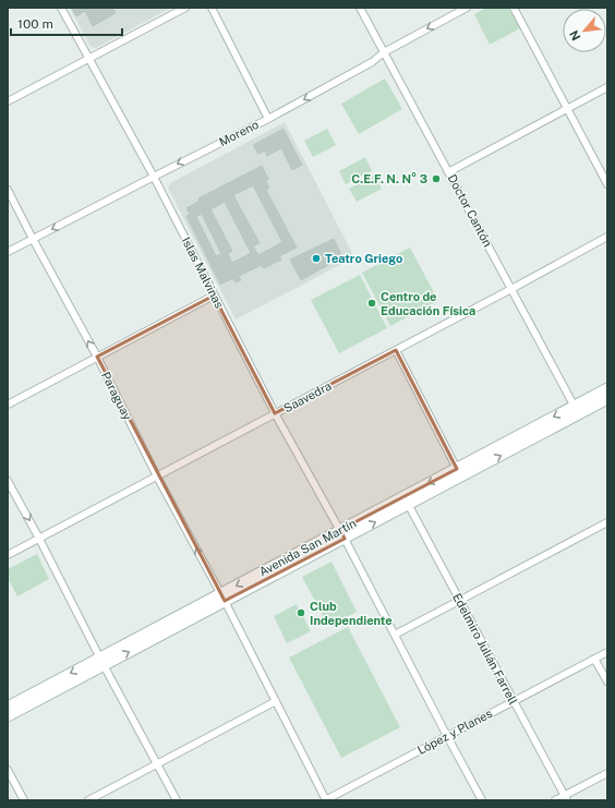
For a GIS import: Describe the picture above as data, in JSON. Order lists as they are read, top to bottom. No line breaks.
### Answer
{"streets":{"main road":["Avenida San Martín"],"street":["Moreno","Doctor Cantón","Islas Malvinas","Paraguay","Saavedra","Edelmiro Julián Farrell","López y Planes"]},"crossings":[["Moreno","Doctor Cantón"],["Moreno","Islas Malvinas"],["Moreno","Paraguay"],["Doctor Cantón","Saavedra"],["Doctor Cantón","Avenida San Martín"],["Islas Malvinas","Saavedra"],["Islas Malvinas","Avenida San Martín"],["Islas Malvinas","López y Planes"],["Paraguay","Saavedra"],["Paraguay","Avenida San Martín"],["Paraguay","López y Planes"],["Avenida San Martín","Edelmiro Julián Farrell"],["Edelmiro Julián Farrell","López y Planes"]],"one_way":["Moreno","Paraguay"],"places":["C.E.F. N. N° 3","Teatro Griego","Centro de Educación Física","Club Independiente"],"scale_bar":"100 m","north":"bottom left"}
